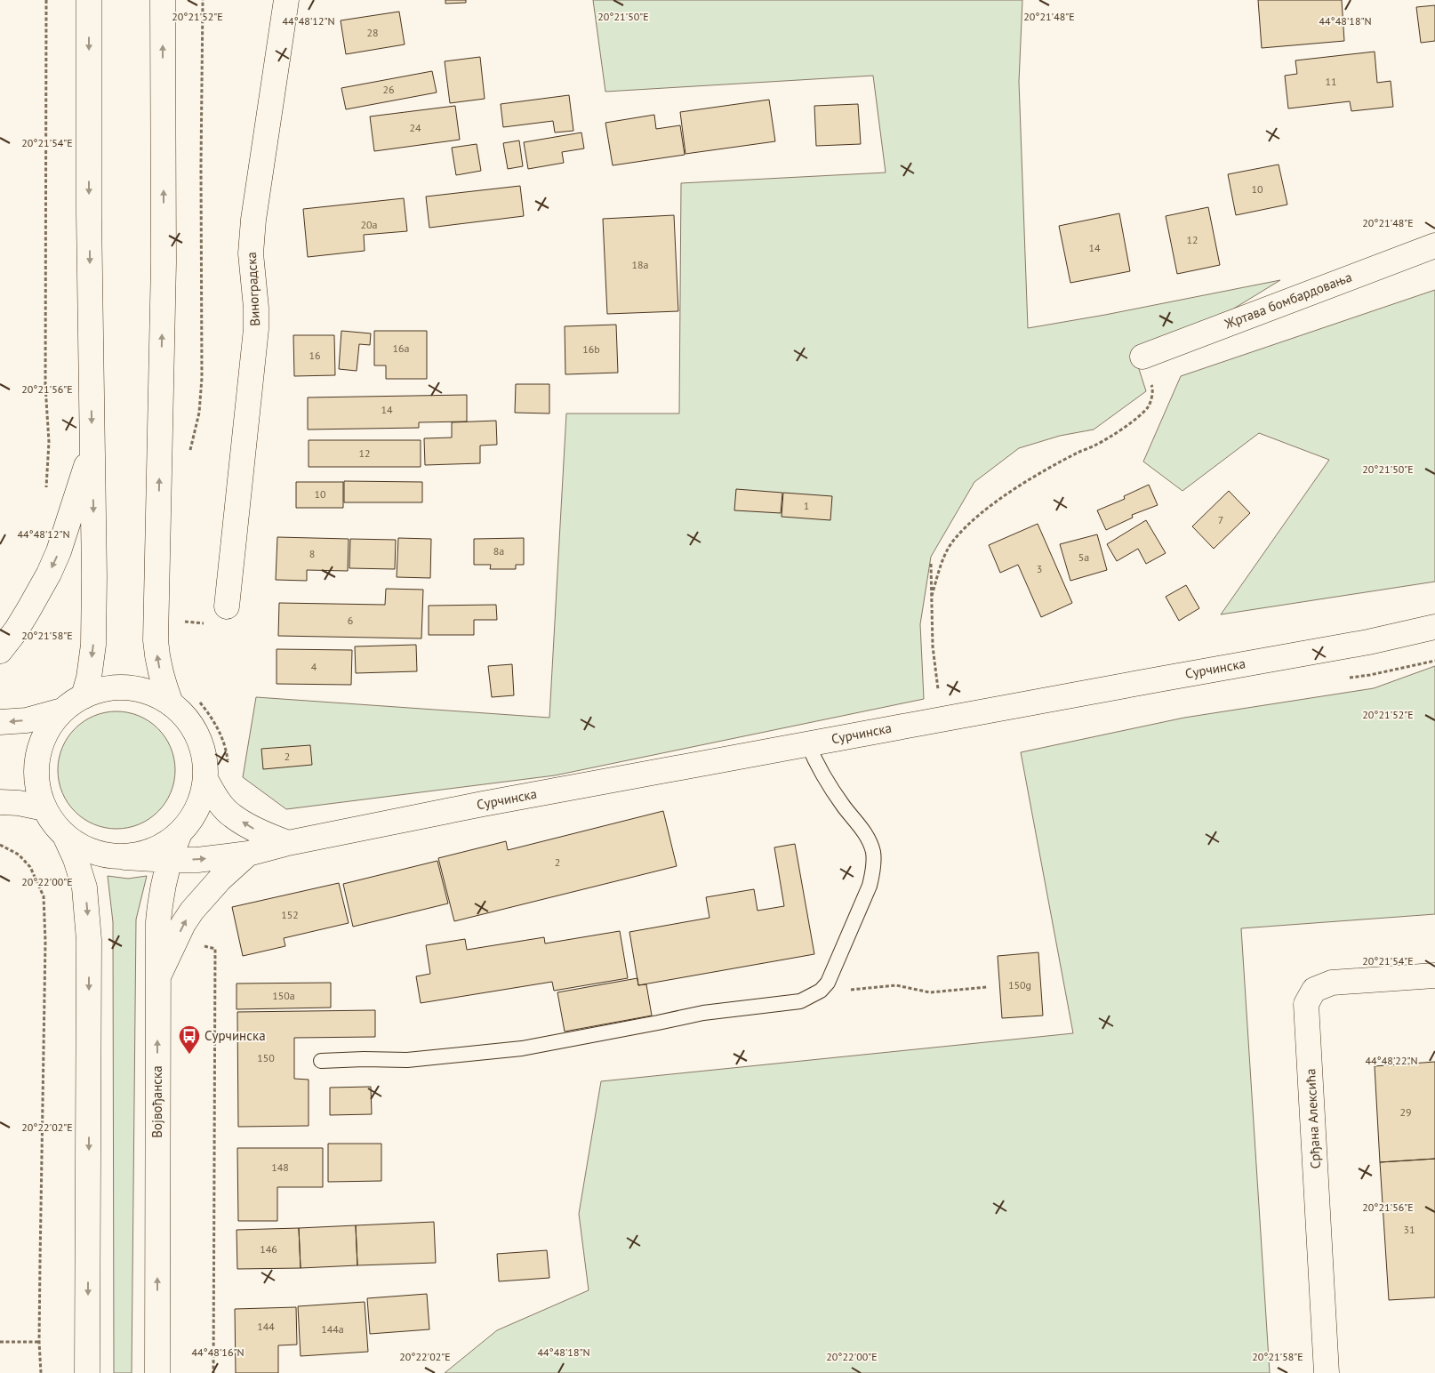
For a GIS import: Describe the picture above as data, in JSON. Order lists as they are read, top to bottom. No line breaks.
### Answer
{"streets":{"main road":["Виноградска","Жртава бомбардовања","Сурчинска","Војвођанска","Срђана Алексића"]},"crossings":[["Сурчинска","Војвођанска"]],"places":{"bus stop":["Сурчинска"]},"house_numbers":["28","11","26","24","10","20a","12","14","18a","16a","16b","16","14","12","10","1","7","8a","8","5a","3","6","4","2","2","152","150g","150a","150","29","148","31","146","144","144a"],"coordinates":["20°21'52\"E","20°21'50\"E","20°21'48\"E","44°48'12\"N","44°48'18\"N","20°21'54\"E","20°21'56\"E","20°21'58\"E","20°22'00\"E","44°48'22\"N","20°22'02\"E","44°48'16\"N"]}
